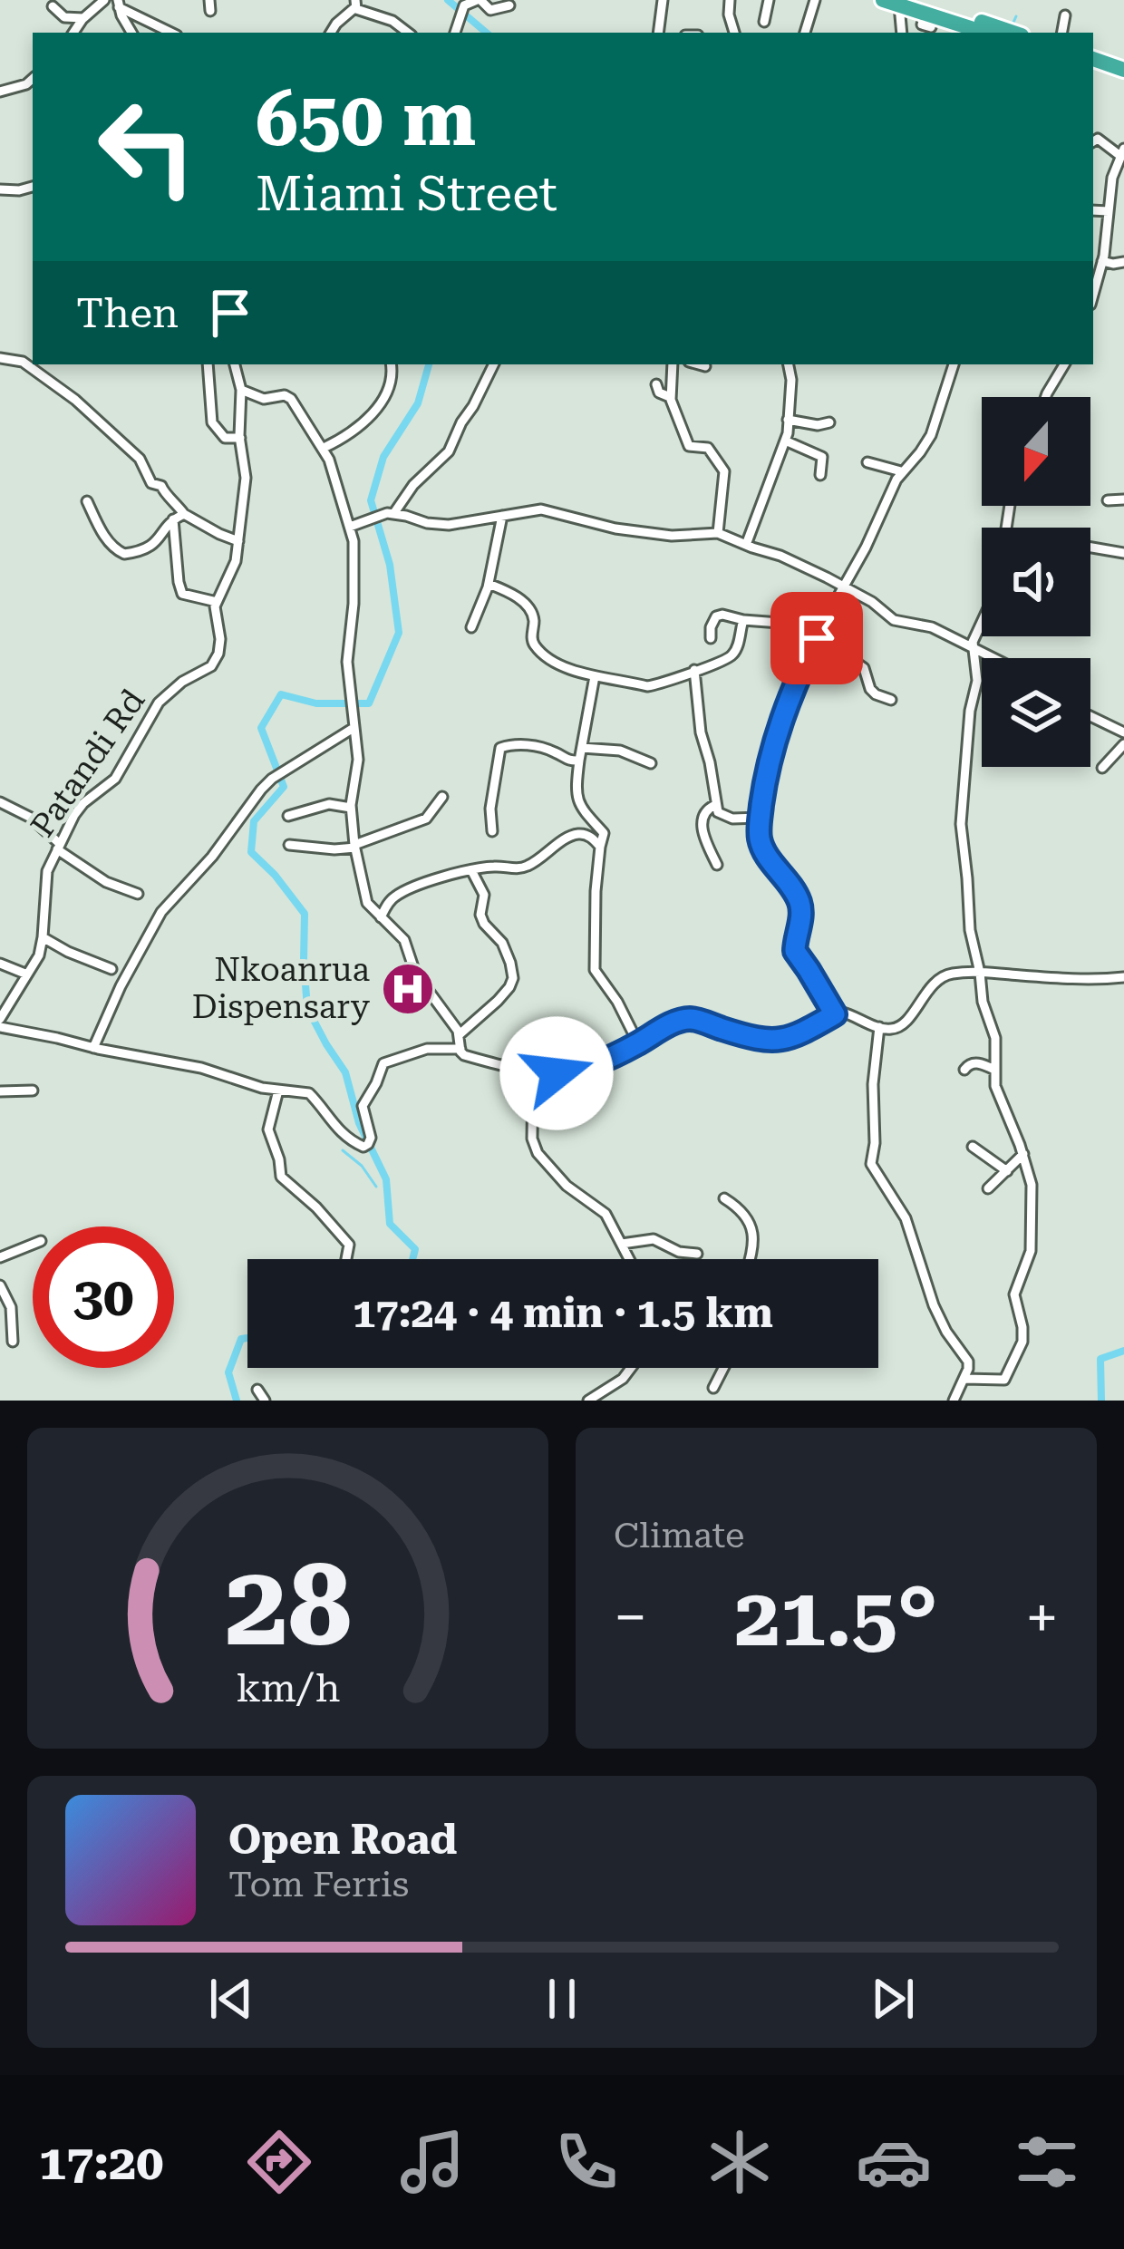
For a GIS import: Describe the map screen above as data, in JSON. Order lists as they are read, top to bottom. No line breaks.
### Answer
{"streets":{"street":["Patandi Rd"]},"places":{"hospital":["Nkoanrua Dispensary"]},"north":"bottom","page":{"turn":["650 m","Miami Street"],"then":"Then","limit":"30","trip":"17:24 · 4 min · 1.5 km","tile":"Climate","heat":["−","21.5°","+"],"song":["Open Road","Tom Ferris"],"tabs":"17:20","gauge":["28","km/h"]}}
